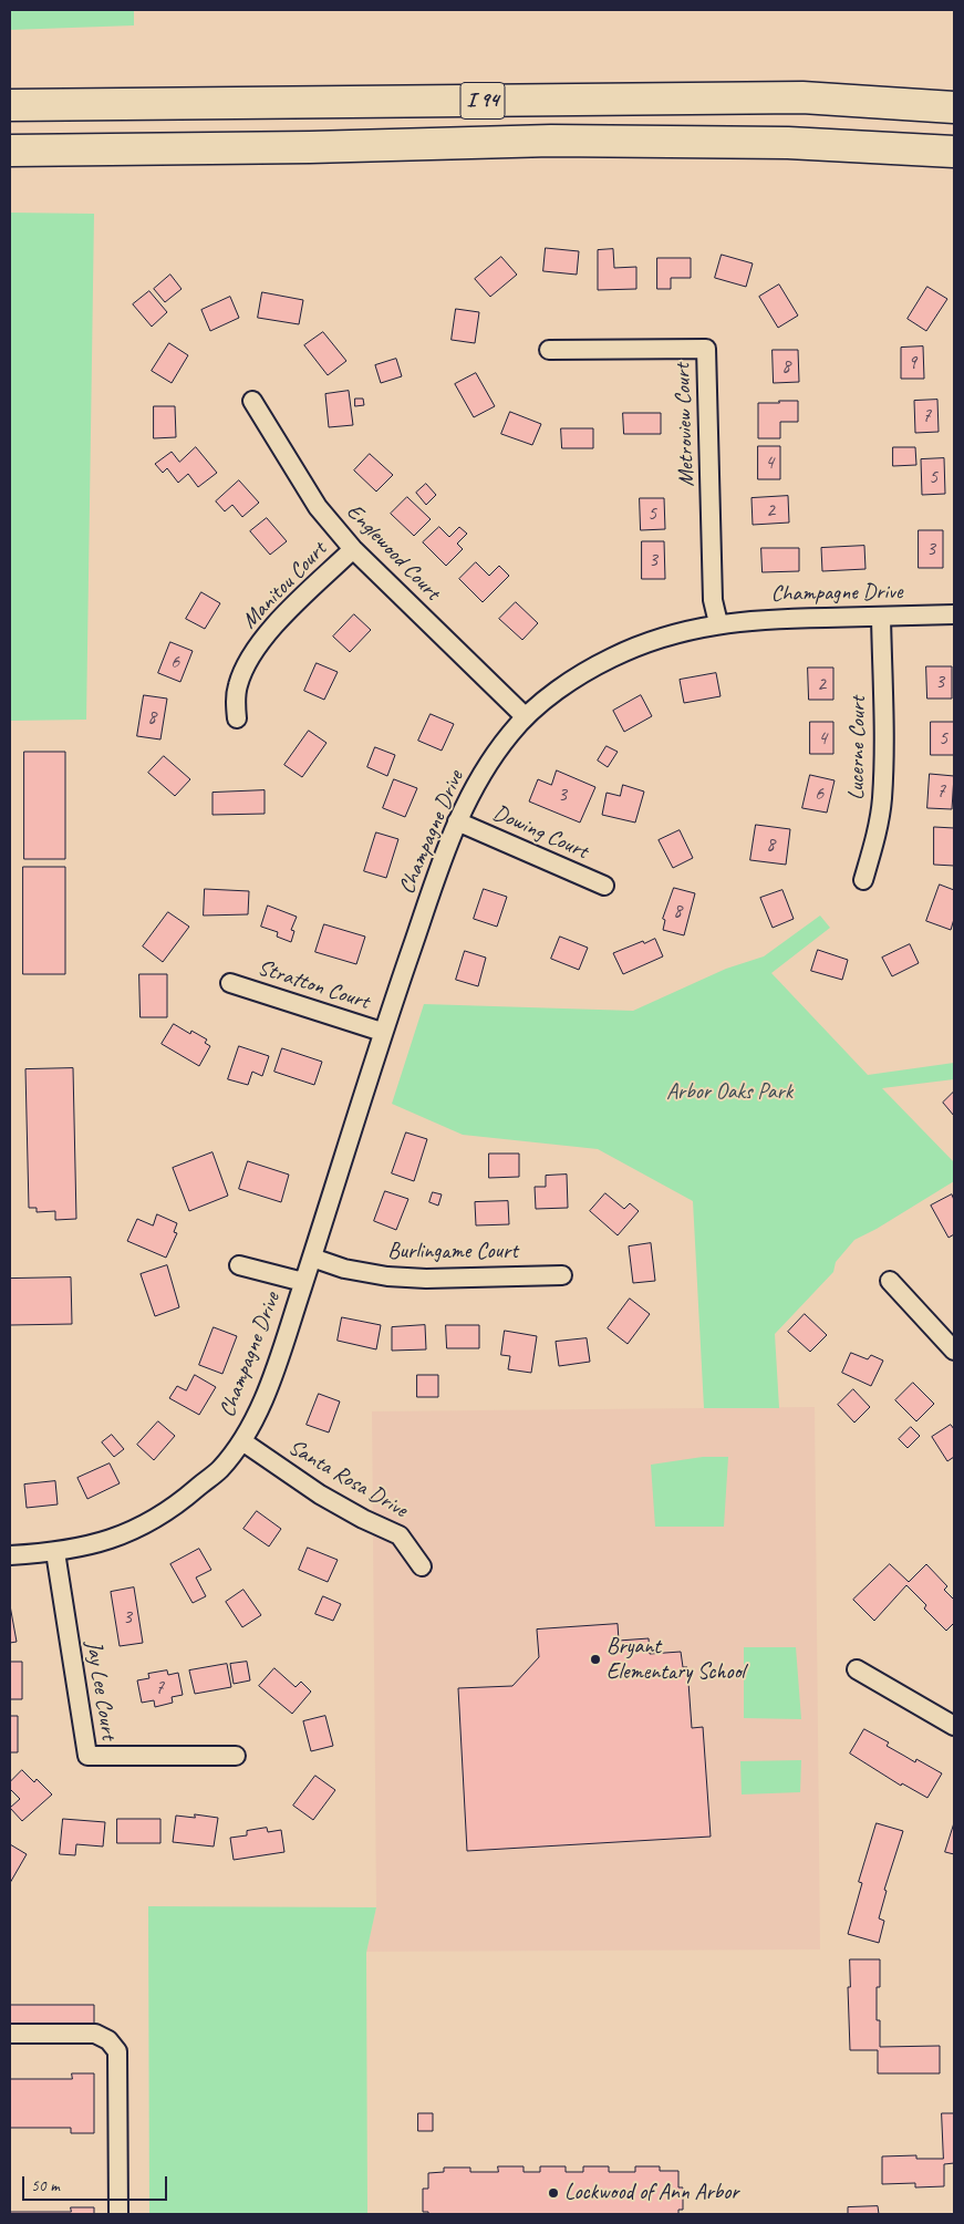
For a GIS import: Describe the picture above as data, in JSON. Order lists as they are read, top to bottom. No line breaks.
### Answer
{"streets":{"highway":["I 94"],"street":["Metroview Court","Englewood Court","Manitou Court","Champagne Drive","Lucerne Court","Dowing Court","Stratton Court","Burlingame Court","Santa Rosa Drive","Jay Lee Court"]},"crossings":[["Metroview Court","Champagne Drive"],["Englewood Court","Manitou Court"],["Englewood Court","Champagne Drive"],["Champagne Drive","Lucerne Court"],["Champagne Drive","Dowing Court"],["Champagne Drive","Stratton Court"],["Champagne Drive","Burlingame Court"],["Champagne Drive","Santa Rosa Drive"],["Champagne Drive","Jay Lee Court"]],"parks":["Arbor Oaks Park"],"places":["Bryant Elementary School","Lockwood of Ann Arbor"],"house_numbers":["9","8","7","4","5","2","5","3","3","6","3","2","8","4","5","7","6","3","8","8","3","7"],"scale_bar":"50 m"}
